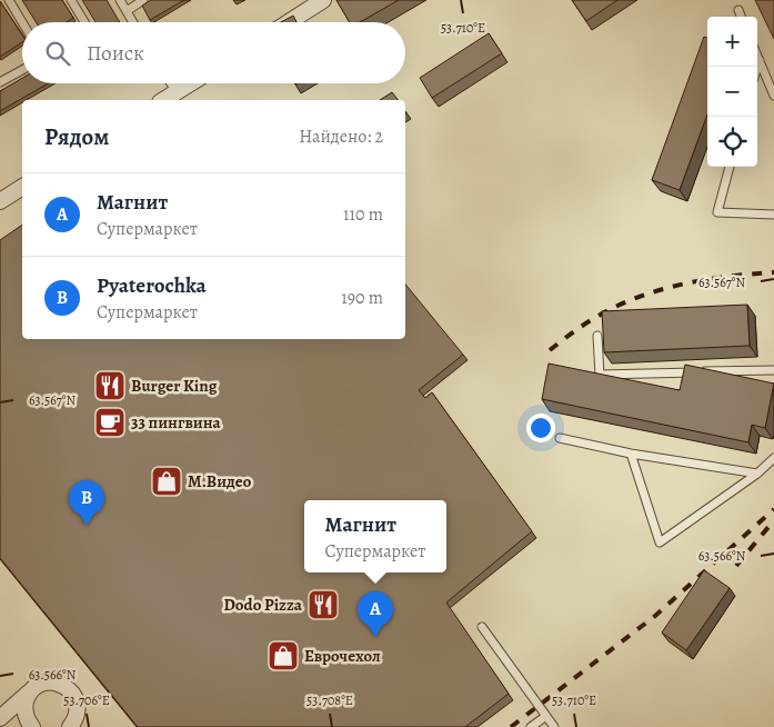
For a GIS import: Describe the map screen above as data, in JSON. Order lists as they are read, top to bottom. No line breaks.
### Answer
{"places":{"restaurant":["Burger King","Dodo Pizza"],"cafe":["33 пингвина"],"shop":["М.Видео","Еврочехол"]},"page":{"map_buttons":["+","−"],"search":"Поиск","heading":["Рядом","Найдено: 2"],"list":[{"mark":"A","name":"Магнит","note":"Супермаркет","value":"110 m"},{"mark":"B","name":"Pyaterochka","note":"Супермаркет","value":"190 m"}],"pins":["B","A"],"popup":["Магнит","Супермаркет"]},"coordinates":["53.710°E","63.567°N","63.566°N","53.706°E","53.708°E"]}
